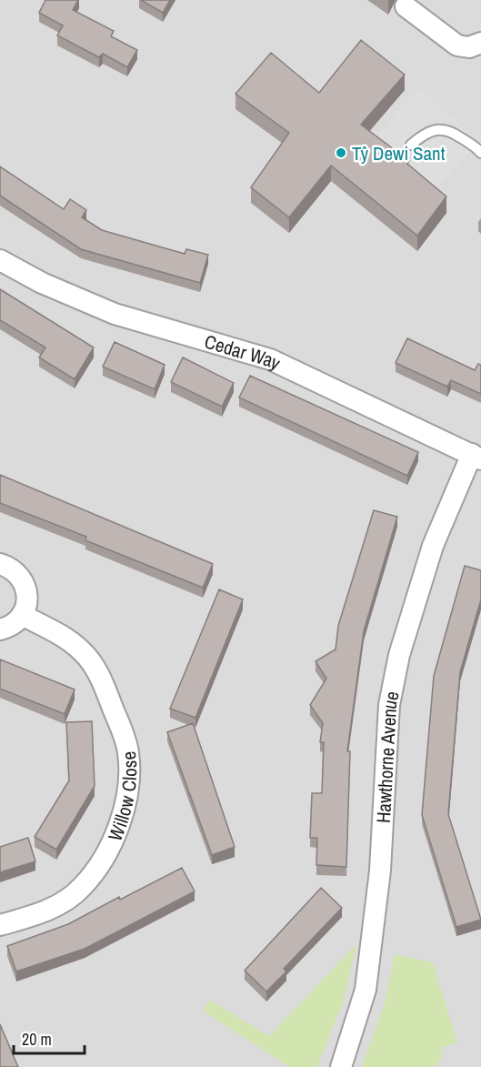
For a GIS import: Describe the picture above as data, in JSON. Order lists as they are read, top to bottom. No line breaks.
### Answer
{"streets":{"street":["Cedar Way","Hawthorne Avenue","Willow Close"]},"crossings":[["Cedar Way","Hawthorne Avenue"]],"places":["Tŷ Dewi Sant"],"scale_bar":"20 m"}
